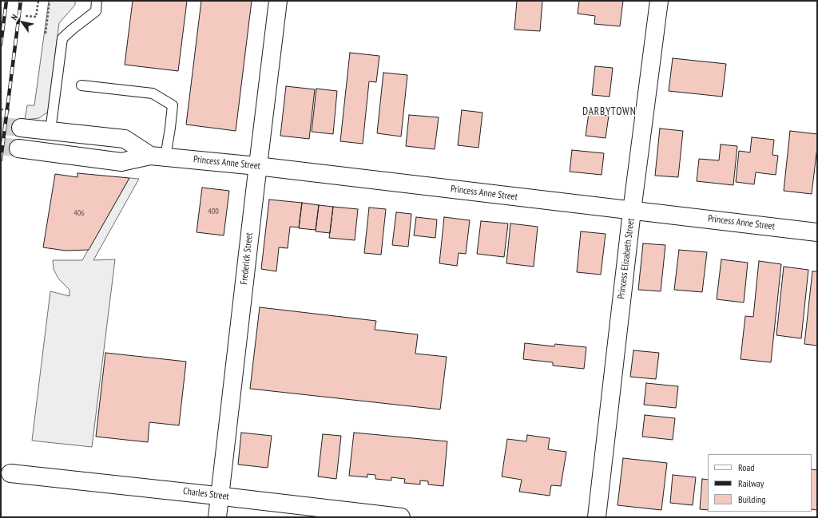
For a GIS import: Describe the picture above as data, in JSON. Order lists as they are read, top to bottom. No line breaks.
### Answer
{"streets":{"street":["Princess Anne Street","Frederick Street","Princess Elizabeth Street","Charles Street"]},"crossings":[["Princess Anne Street","Frederick Street"],["Princess Anne Street","Princess Elizabeth Street"],["Frederick Street","Charles Street"]],"districts":["DARBYTOWN"],"house_numbers":["400","406"],"legend":["Road","Railway","Building"],"north":"top left"}
